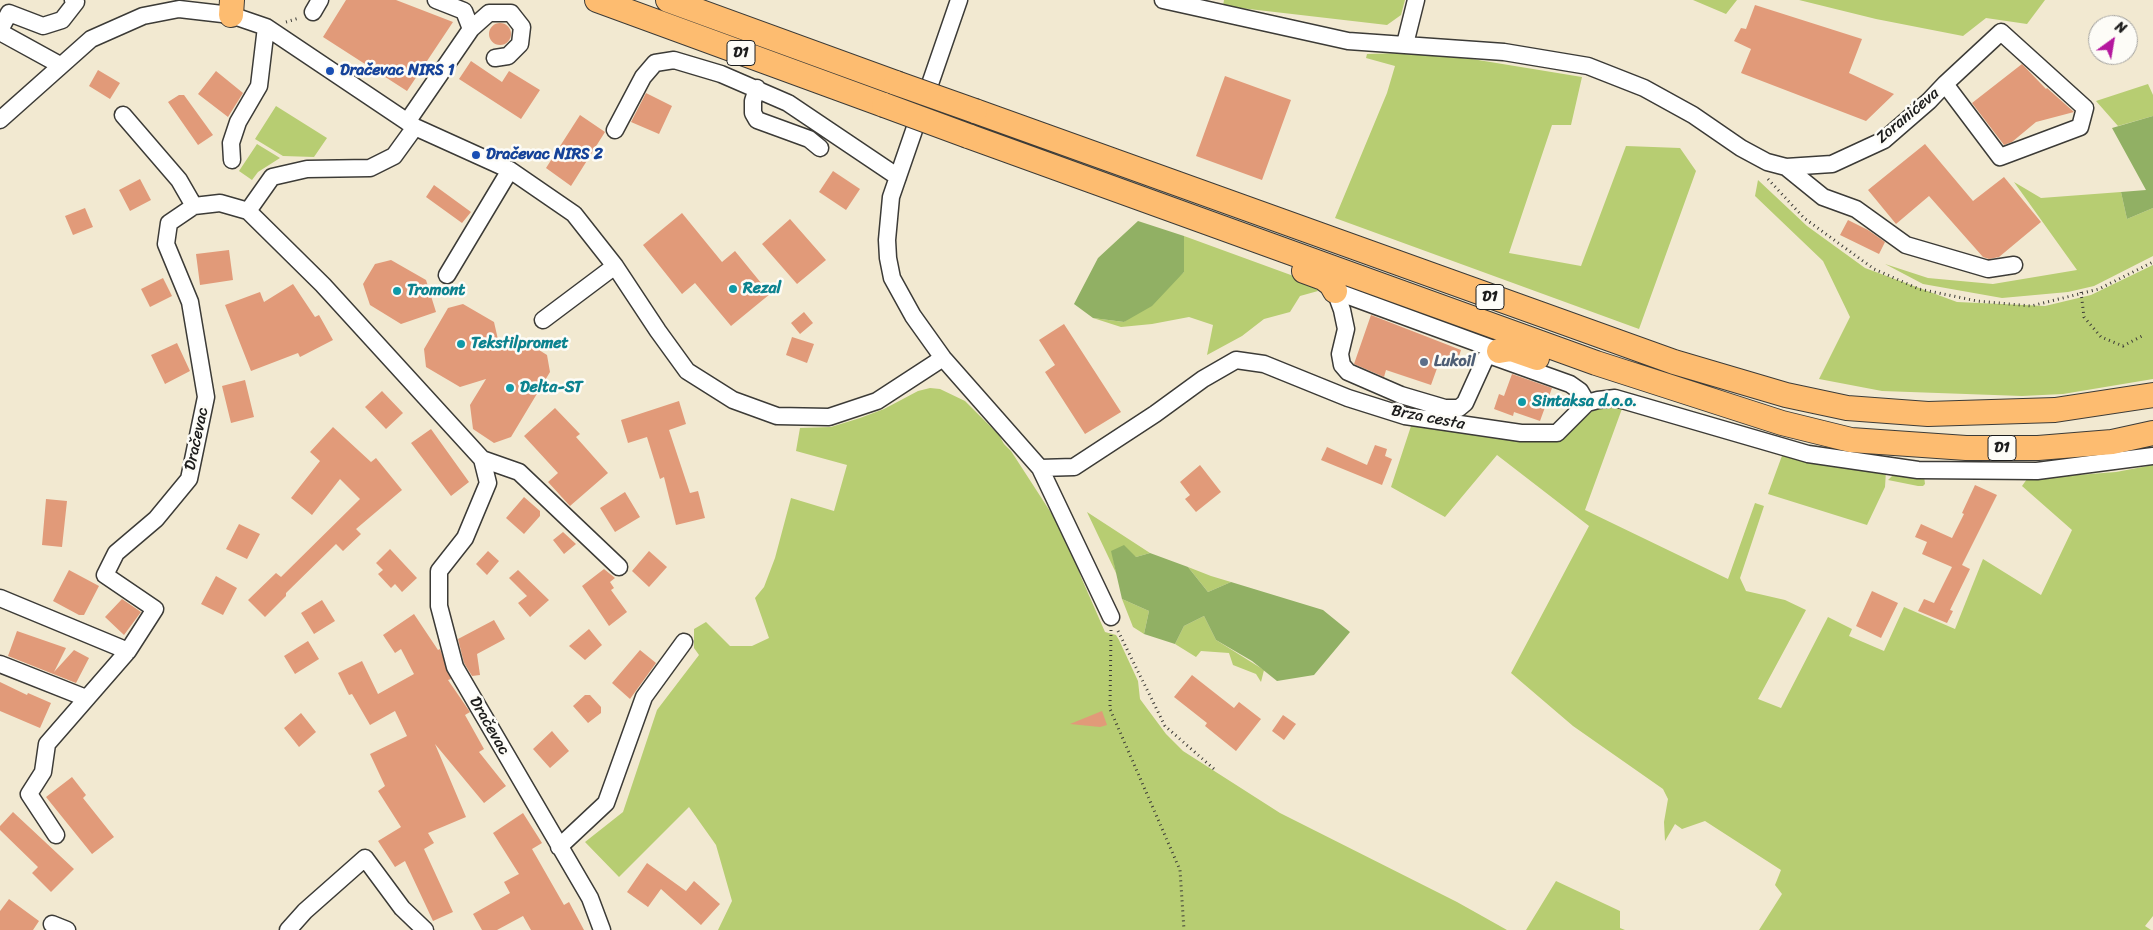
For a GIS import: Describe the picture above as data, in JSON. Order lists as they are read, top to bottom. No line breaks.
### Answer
{"streets":{"highway":["D1"],"street":["Zoranićeva","Brza cesta","Dračevac"]},"places":["Dračevac NIRS 1","Dračevac NIRS 2","Rezal","Tromont","Tekstilpromet","Lukoil","Delta-ST","Sintaksa d.o.o."],"north":"top right"}
